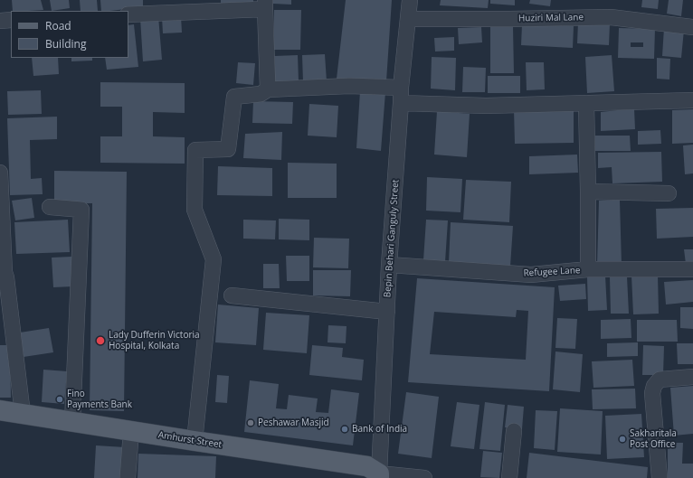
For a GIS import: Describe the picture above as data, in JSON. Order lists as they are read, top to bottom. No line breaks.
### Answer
{"streets":{"main road":["Amhurst Street"],"street":["Huziri Mal Lane","Bepin Behari Ganguly Street","Refugee Lane"]},"crossings":[["Huziri Mal Lane","Bepin Behari Ganguly Street"],["Bepin Behari Ganguly Street","Refugee Lane"],["Bepin Behari Ganguly Street","Amhurst Street"]],"places":["Lady Dufferin Victoria Hospital, Kolkata","Fino Payments Bank","Peshawar Masjid","Bank of India","Sakharitala Post Office"],"legend":["Road","Building"]}
